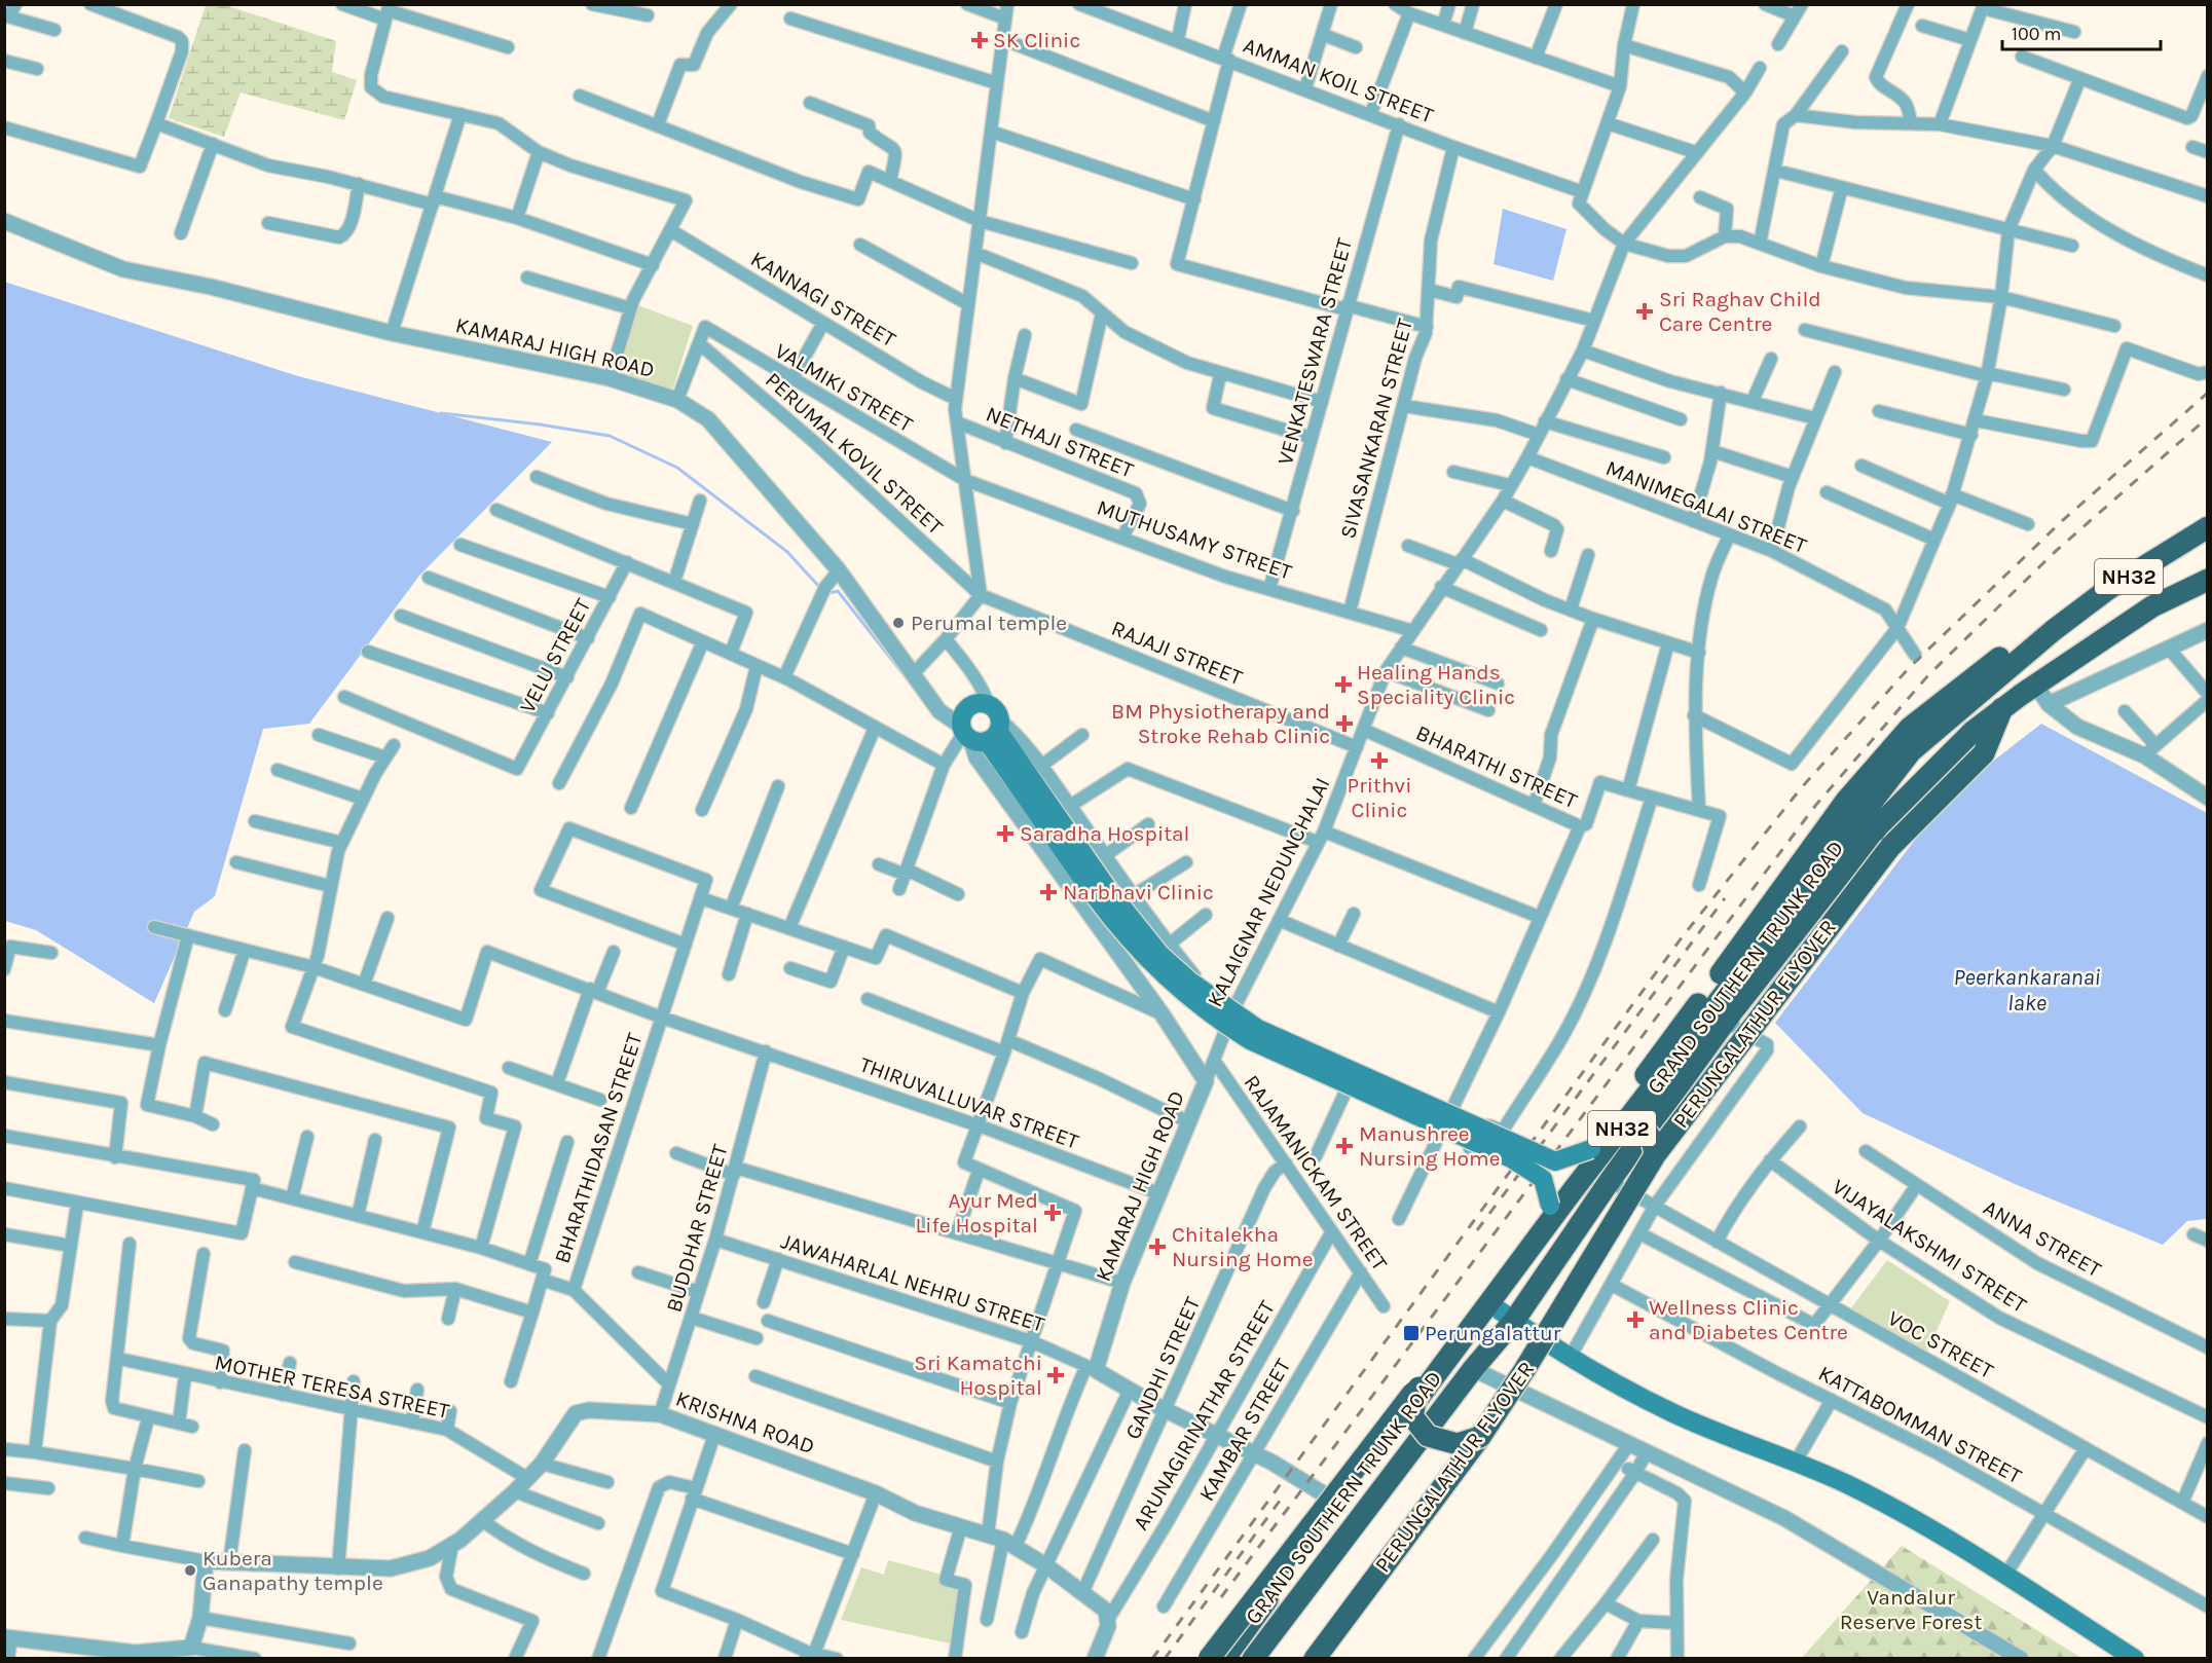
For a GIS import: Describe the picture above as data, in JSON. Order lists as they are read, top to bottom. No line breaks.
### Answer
{"streets":{"highway":["NH32","GRAND SOUTHERN TRUNK ROAD","PERUNGALATHUR FLYOVER"],"street":["AMMAN KOIL STREET","KANNAGI STREET","KAMARAJ HIGH ROAD","VENKATESWARA STREET","VALMIKI STREET","SIVASANKARAN STREET","NETHAJI STREET","PERUMAL KOVIL STREET","MANIMEGALAI STREET","MUTHUSAMY STREET","RAJAJI STREET","VELU STREET","BHARATHI STREET","KALAIGNAR NEDUNCHALAI","THIRUVALLUVAR STREET","BHARATHIDASAN STREET","RAJAMANICKAM STREET","BUDDHAR STREET","ANNA STREET","VIJAYALAKSHMI STREET","JAWAHARLAL NEHRU STREET","VOC STREET","GANDHI STREET","MOTHER TERESA STREET","ARUNAGIRINATHAR STREET","KRISHNA ROAD","KATTABOMMAN STREET","KAMBAR STREET"]},"crossings":[["AMMAN KOIL STREET","VENKATESWARA STREET"],["AMMAN KOIL STREET","SIVASANKARAN STREET"],["KAMARAJ HIGH ROAD","KALAIGNAR NEDUNCHALAI"],["KAMARAJ HIGH ROAD","THIRUVALLUVAR STREET"],["KAMARAJ HIGH ROAD","JAWAHARLAL NEHRU STREET"],["VENKATESWARA STREET","MUTHUSAMY STREET"],["VALMIKI STREET","PERUMAL KOVIL STREET"],["VALMIKI STREET","MUTHUSAMY STREET"],["SIVASANKARAN STREET","MUTHUSAMY STREET"],["NETHAJI STREET","MUTHUSAMY STREET"],["PERUMAL KOVIL STREET","RAJAJI STREET"],["MANIMEGALAI STREET","KALAIGNAR NEDUNCHALAI"],["MUTHUSAMY STREET","KALAIGNAR NEDUNCHALAI"],["RAJAJI STREET","KALAIGNAR NEDUNCHALAI"],["BHARATHI STREET","KALAIGNAR NEDUNCHALAI"],["KALAIGNAR NEDUNCHALAI","RAJAMANICKAM STREET"],["GRAND SOUTHERN TRUNK ROAD","PERUNGALATHUR FLYOVER"],["GRAND SOUTHERN TRUNK ROAD","VOC STREET"],["THIRUVALLUVAR STREET","BHARATHIDASAN STREET"],["THIRUVALLUVAR STREET","BUDDHAR STREET"],["RAJAMANICKAM STREET","GANDHI STREET"],["RAJAMANICKAM STREET","ARUNAGIRINATHAR STREET"],["RAJAMANICKAM STREET","KAMBAR STREET"],["BUDDHAR STREET","JAWAHARLAL NEHRU STREET"],["BUDDHAR STREET","KRISHNA ROAD"],["GANDHI STREET","KRISHNA ROAD"],["MOTHER TERESA STREET","KRISHNA ROAD"],["ARUNAGIRINATHAR STREET","KRISHNA ROAD"]],"water":["Peerkankaranai lake"],"parks":["Vandalur Reserve Forest"],"places":{"health":["SK Clinic","Sri Raghav Child Care Centre","Healing Hands Speciality Clinic","BM Physiotherapy and Stroke Rehab Clinic","Prithvi Clinic","Saradha Hospital","Narbhavi Clinic","Manushree Nursing Home","Ayur Med Life Hospital","Chitalekha Nursing Home","Wellness Clinic and Diabetes Centre","Sri Kamatchi Hospital"],"other":["Perumal temple","Kubera Ganapathy temple"],"transit":["Perungalattur"]},"scale_bar":"100 m"}
